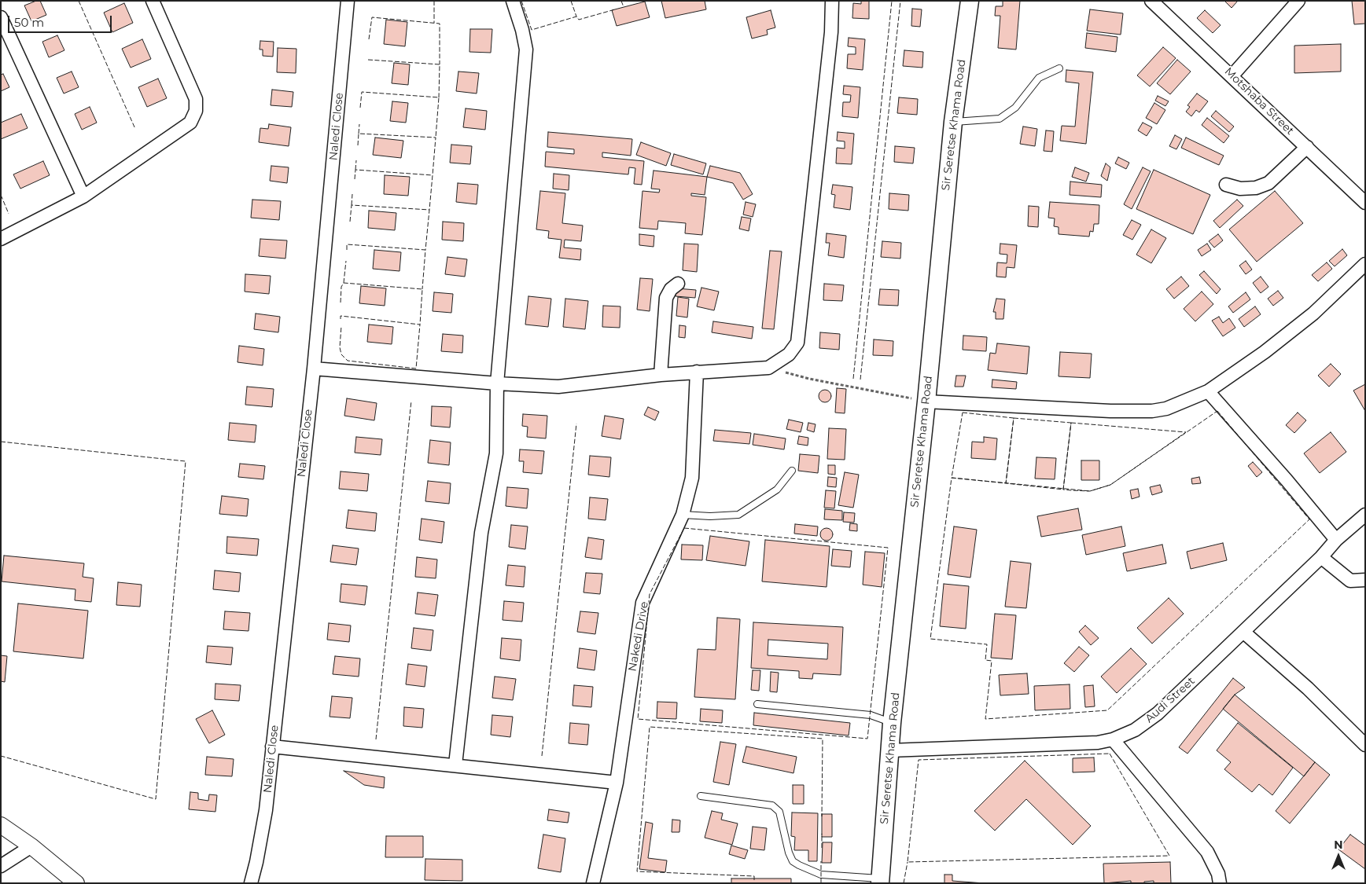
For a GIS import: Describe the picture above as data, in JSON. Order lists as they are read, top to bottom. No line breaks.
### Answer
{"streets":{"main road":["Sir Seretse Khama Road"],"street":["Motshaba Street","Naledi Close","Nakedi Drive","Audi Street"]},"crossings":[["Sir Seretse Khama Road","Audi Street"]],"scale_bar":"50 m","north":"top"}
